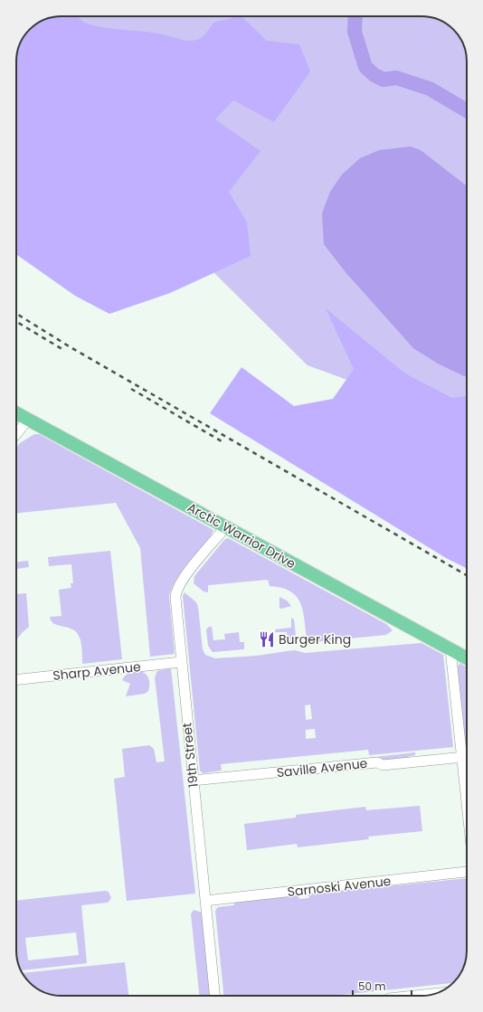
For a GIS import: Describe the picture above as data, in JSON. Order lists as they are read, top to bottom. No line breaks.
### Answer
{"streets":{"main road":["Arctic Warrior Drive"],"street":["Sharp Avenue","19th Street","Saville Avenue","Sarnoski Avenue"]},"crossings":[["Arctic Warrior Drive","19th Street"],["Sharp Avenue","19th Street"],["19th Street","Saville Avenue"],["19th Street","Sarnoski Avenue"]],"places":{"restaurant":["Burger King"]},"scale_bar":"50 m"}
